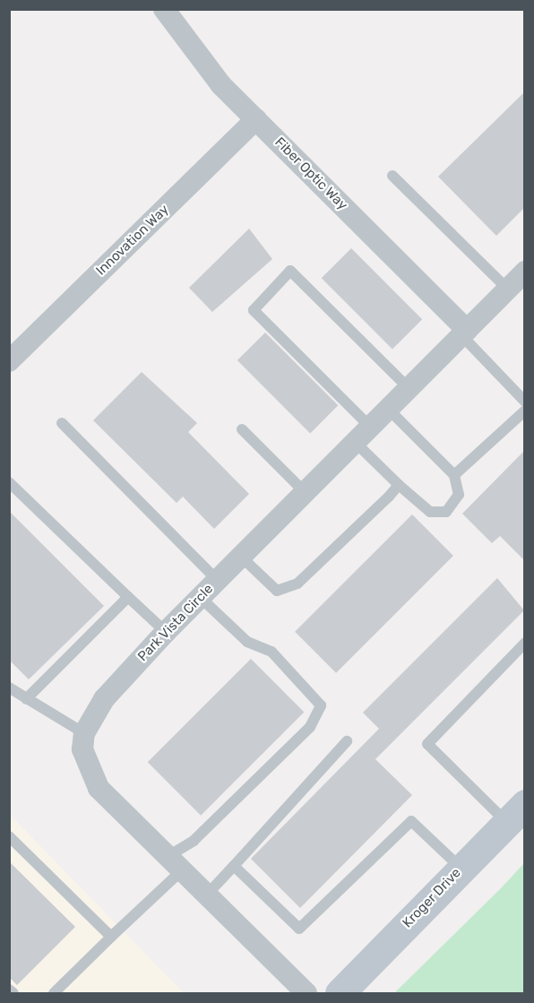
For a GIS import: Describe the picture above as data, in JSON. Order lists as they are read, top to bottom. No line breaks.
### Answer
{"streets":{"main road":["Kroger Drive"],"street":["Fiber Optic Way","Innovation Way","Park Vista Circle"]},"crossings":[["Fiber Optic Way","Innovation Way"],["Fiber Optic Way","Park Vista Circle"]]}
